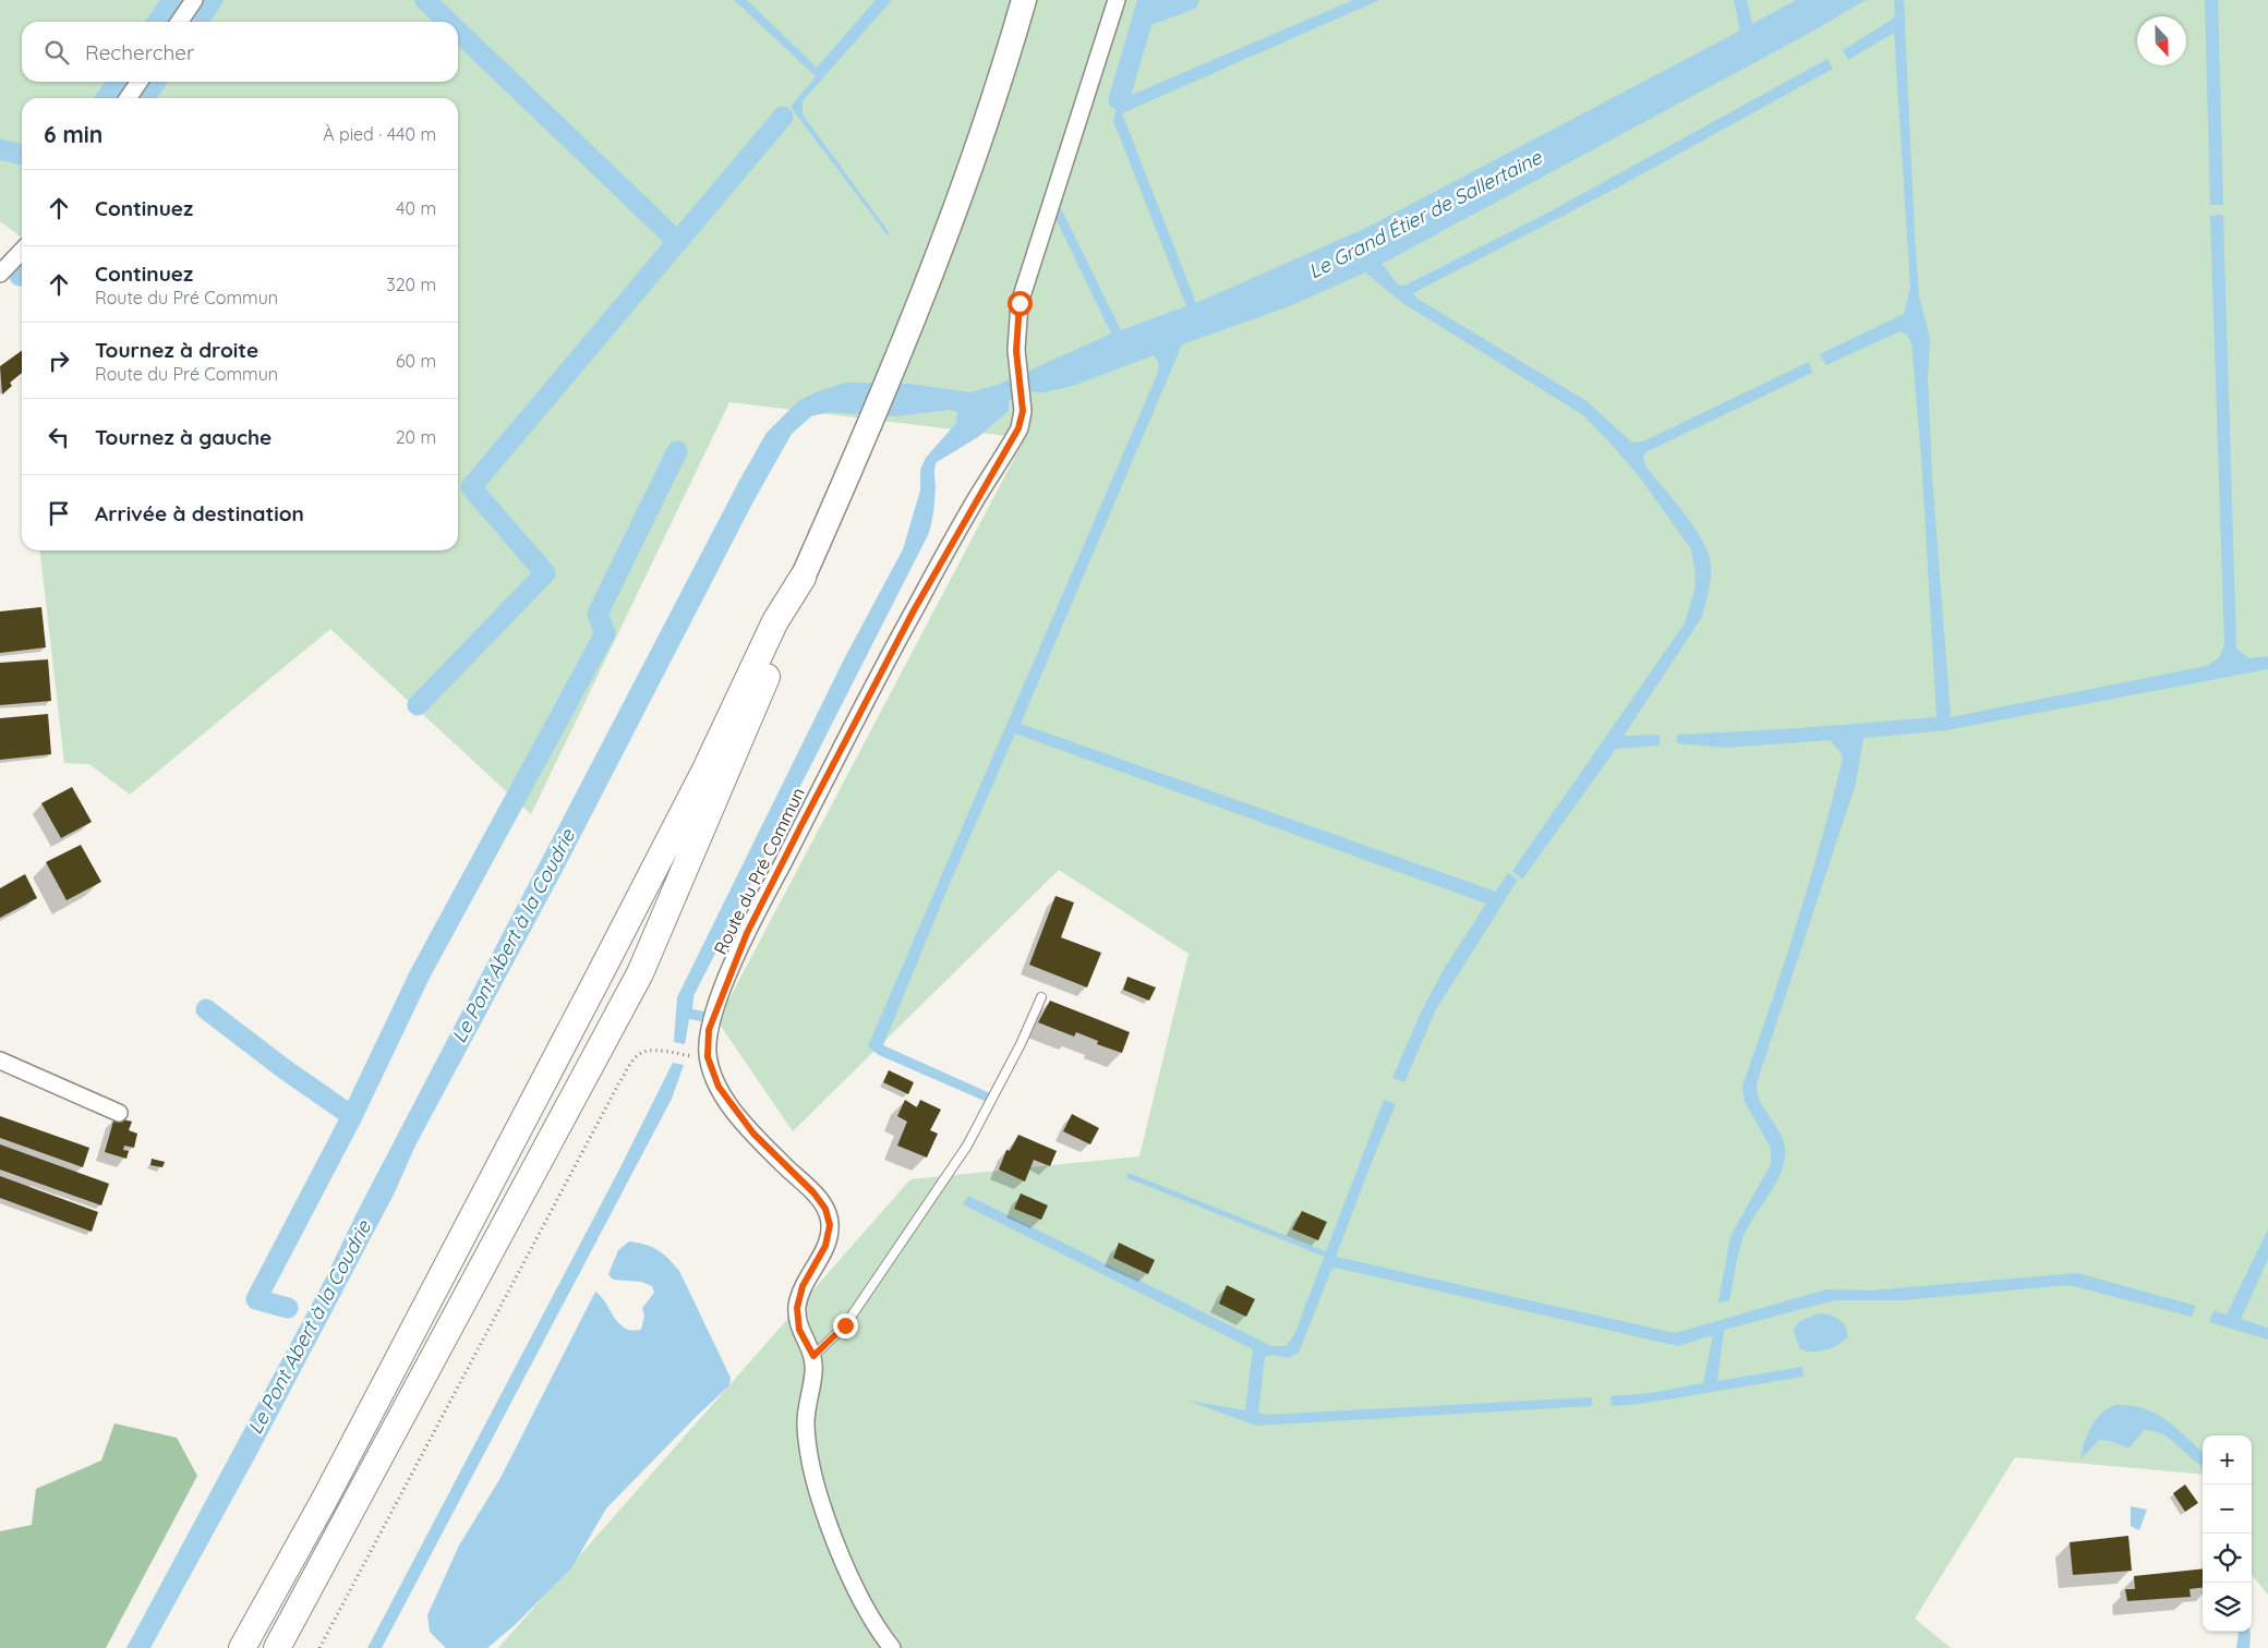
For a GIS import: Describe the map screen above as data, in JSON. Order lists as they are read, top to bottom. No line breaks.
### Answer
{"streets":{"street":["Route du Pré Commun"]},"water":["Le Grand Étier de Sallertaine","Le Pont Abert à la Coudrie"],"north":"bottom","page":{"search":"Rechercher","heading":["6 min","À pied · 440 m"],"list":[["Continuez","40 m"],["Continuez","Route du Pré Commun","320 m"],["Tournez à droite","Route du Pré Commun","60 m"],["Tournez à gauche","20 m"],"Arrivée à destination"],"map_buttons":["+","−"]}}
